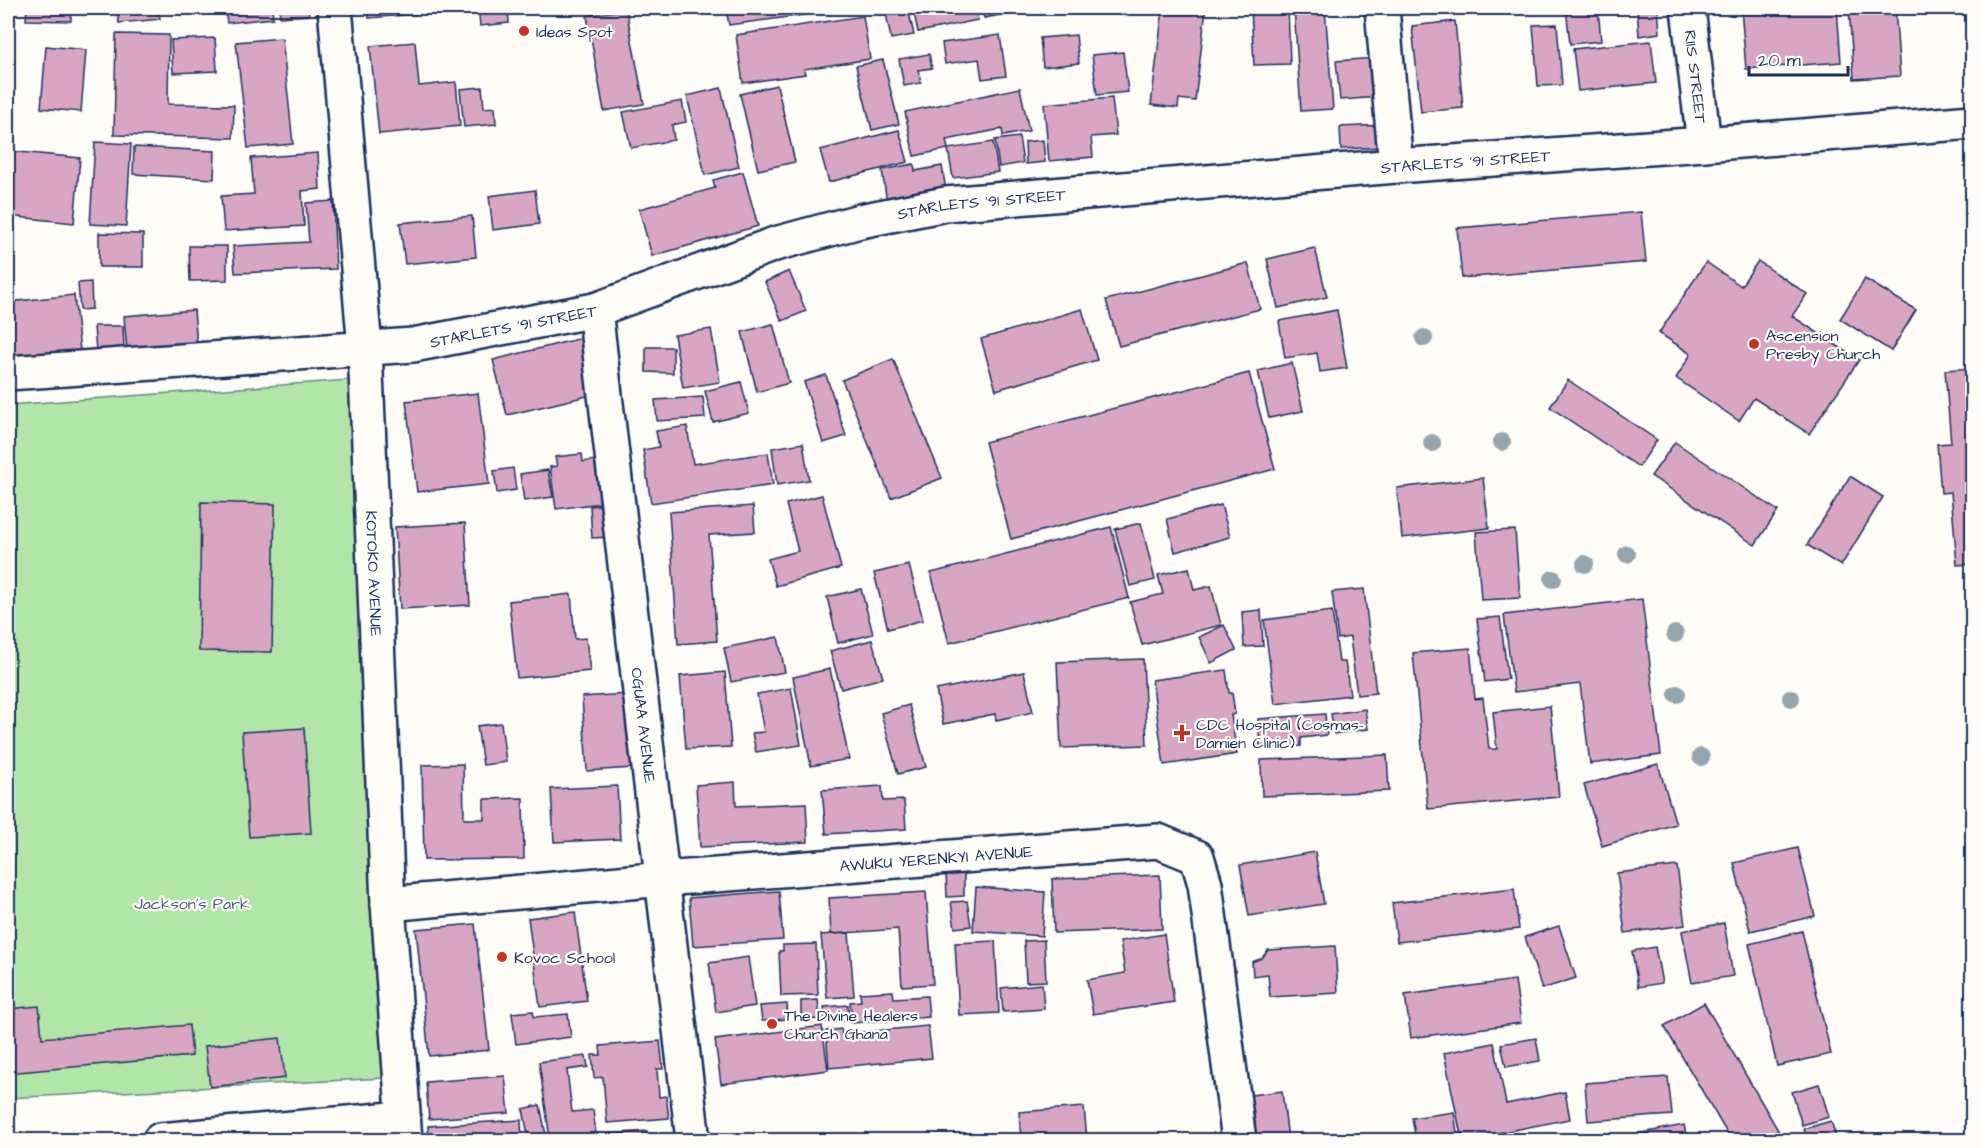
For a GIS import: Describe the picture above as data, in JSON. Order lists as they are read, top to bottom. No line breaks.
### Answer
{"streets":{"street":["RIIS STREET","STARLETS '91 STREET","KOTOKO AVENUE","OGUAA AVENUE","AWUKU YERENKYI AVENUE"]},"crossings":[["RIIS STREET","STARLETS '91 STREET"],["STARLETS '91 STREET","KOTOKO AVENUE"],["STARLETS '91 STREET","OGUAA AVENUE"],["KOTOKO AVENUE","AWUKU YERENKYI AVENUE"],["OGUAA AVENUE","AWUKU YERENKYI AVENUE"]],"parks":["Jackson's Park"],"places":{"other":["Ideas Spot","Ascension Presby Church","Kovoc School","The Divine Healers Church Ghana"],"health":["CDC Hospital (Cosmas- Damien Clinic)"]},"scale_bar":"20 m"}
